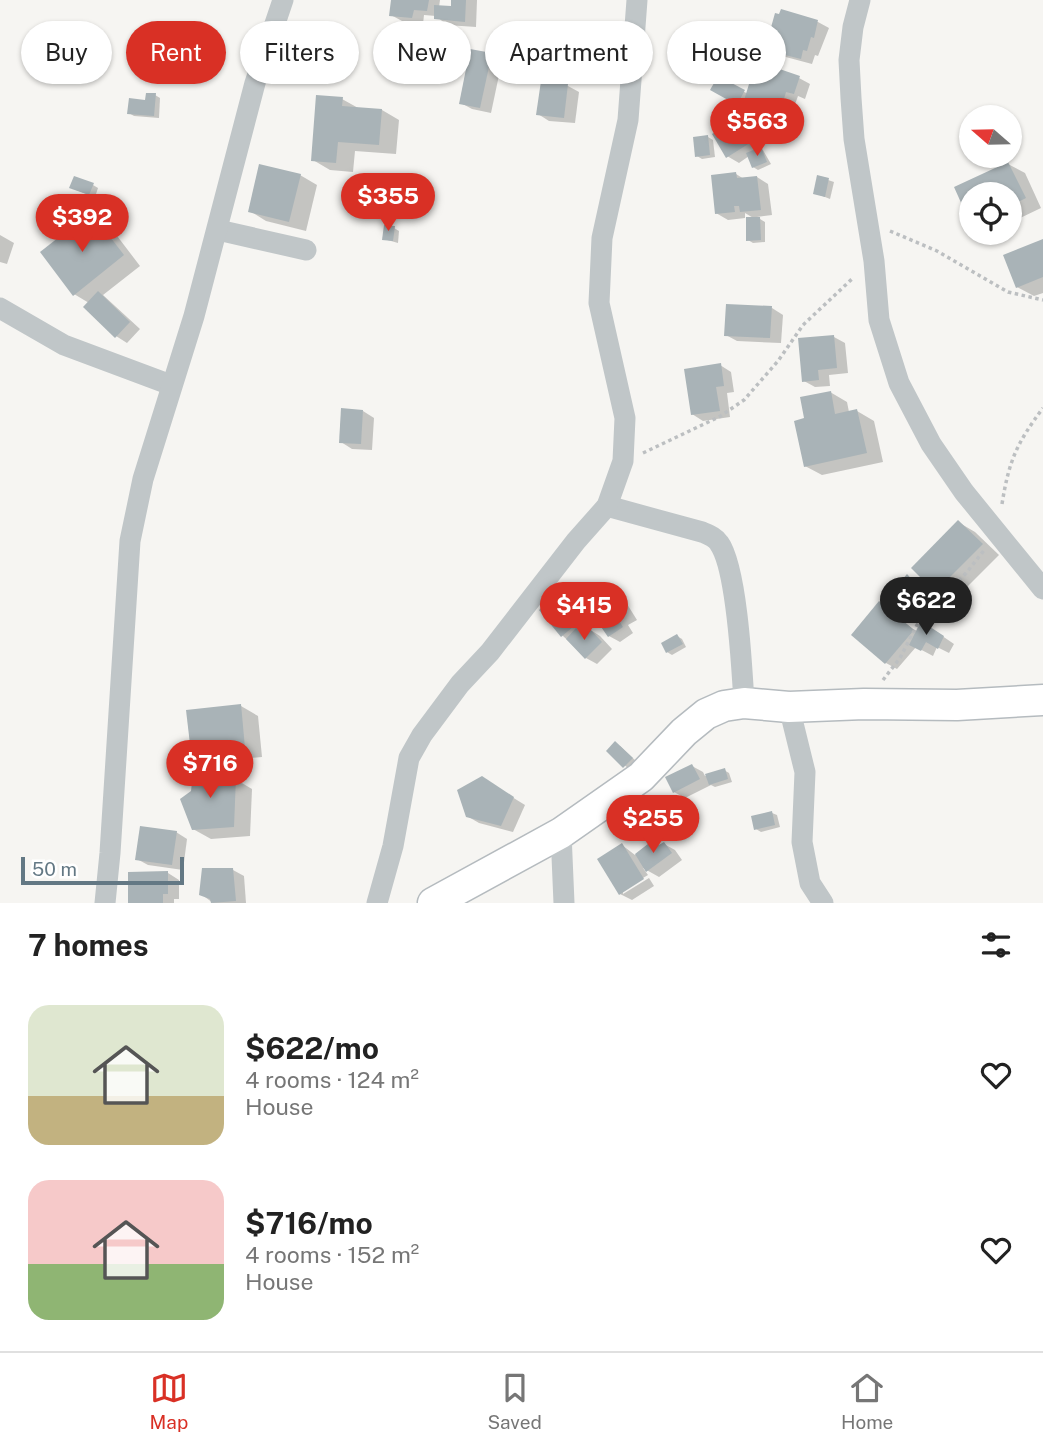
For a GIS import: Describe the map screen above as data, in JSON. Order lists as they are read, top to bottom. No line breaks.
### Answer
{"scale_bar":"50 m","north":"left","page":{"chip":["Buy","Rent","Filters","New","Apartment","House"],"price":["$563","$355","$392","$622","$415","$716","$255"],"scale":"50 m","heading":"7 homes","list":[{"name":"$622/mo","note":"4 rooms · 124 m² · House"},{"name":"$716/mo","note":"4 rooms · 152 m² · House"}],"tabs":["Map","Saved","Home"]}}
